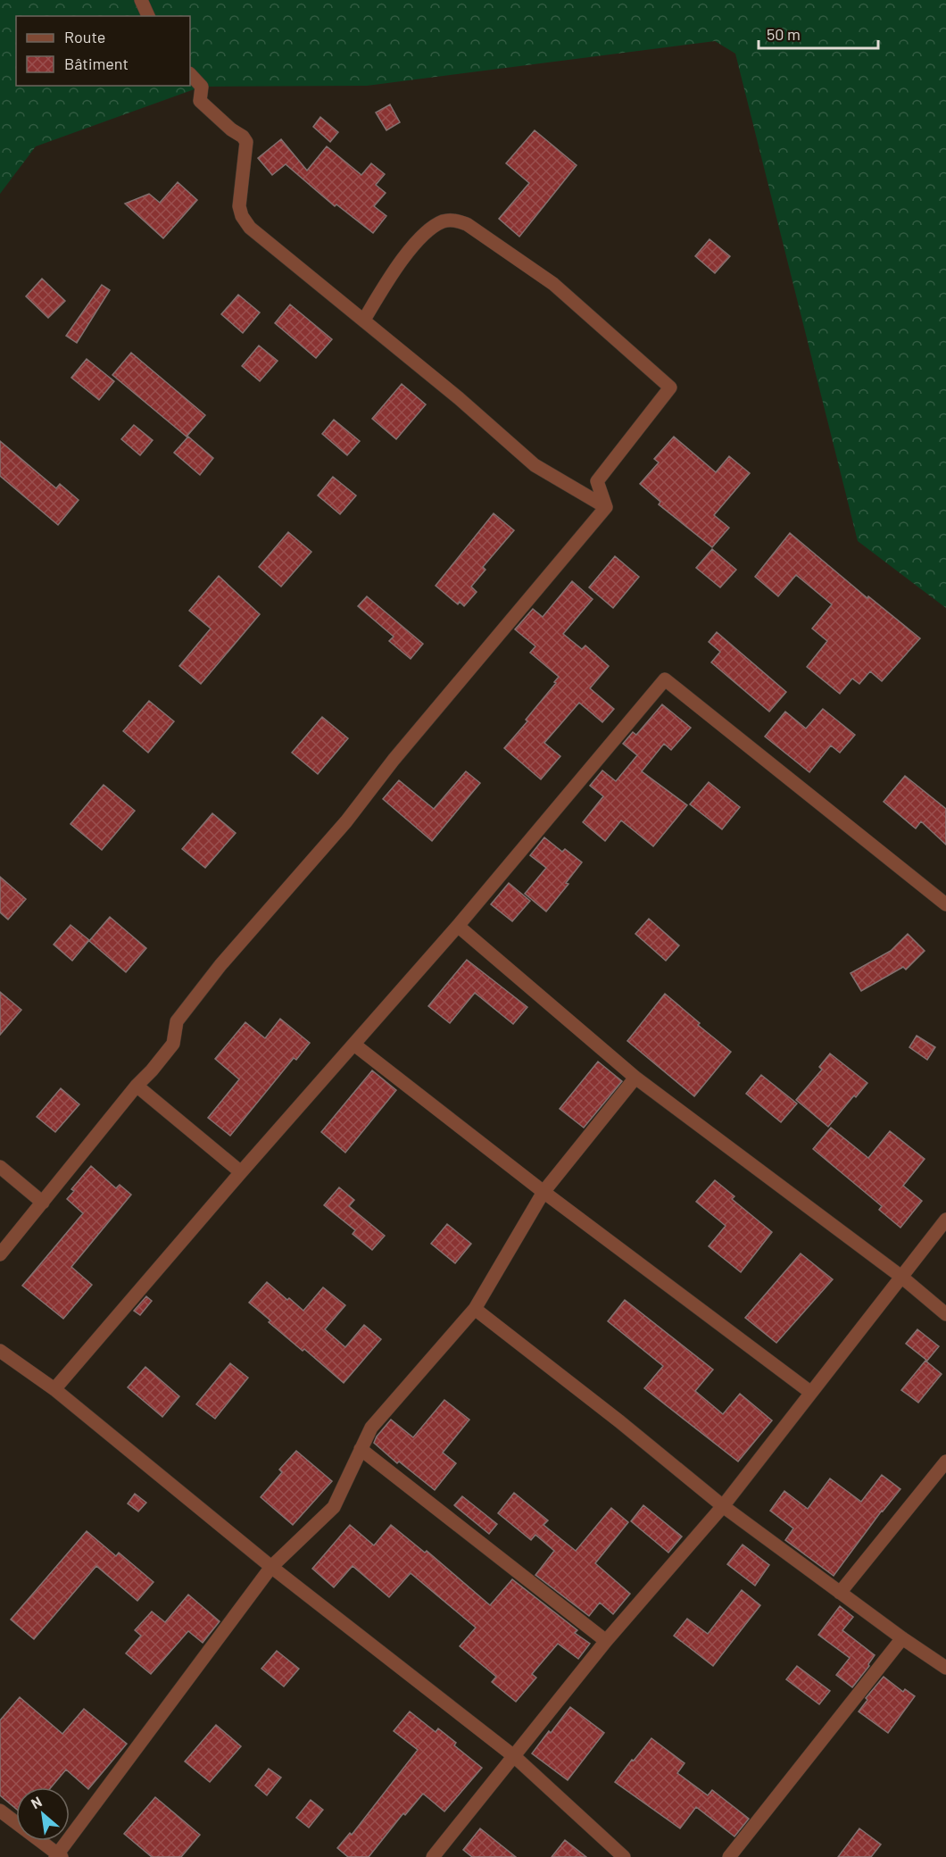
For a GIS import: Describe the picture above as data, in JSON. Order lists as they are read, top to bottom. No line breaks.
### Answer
{"legend":["Route","Bâtiment"],"scale_bar":"50 m","north":"top left"}
